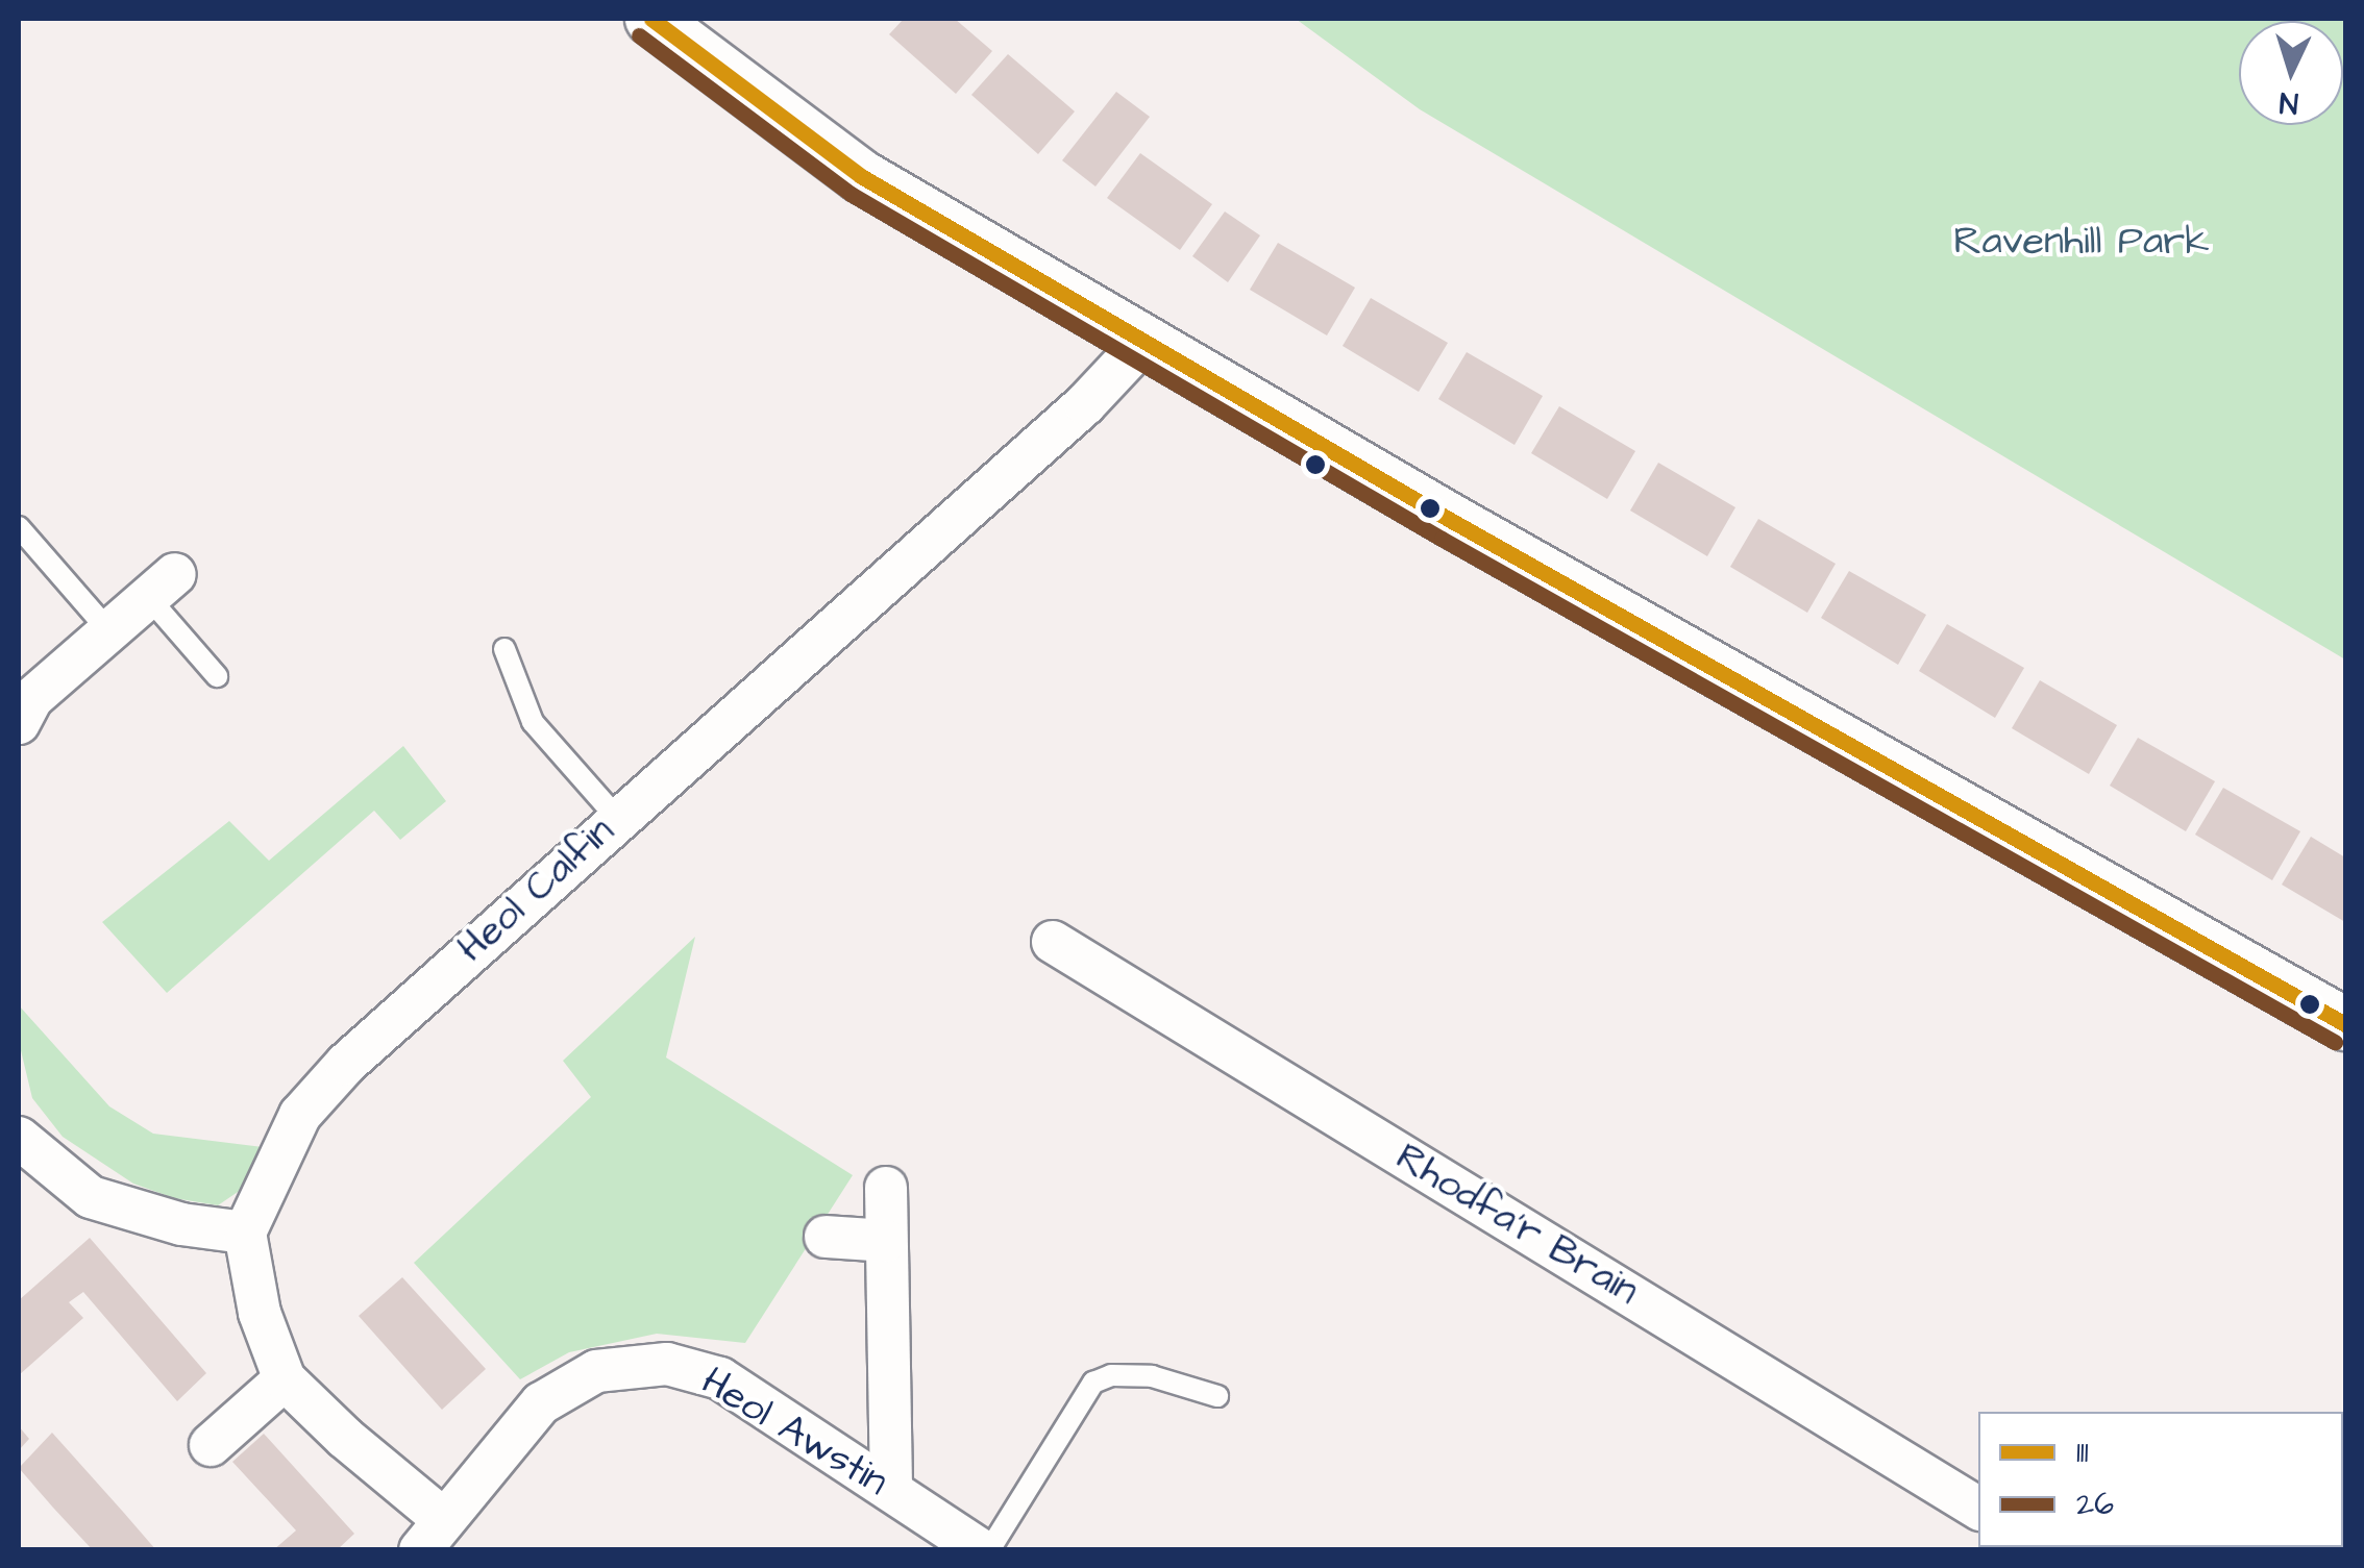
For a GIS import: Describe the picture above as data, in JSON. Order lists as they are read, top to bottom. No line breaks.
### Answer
{"streets":{"street":["Heol Calfin","Rhodfa'r Brain","Heol Awstin"]},"parks":["Ravenhill Park"],"lines":["transit line 111","transit line 26"],"legend":["111","26"],"north":"bottom"}
